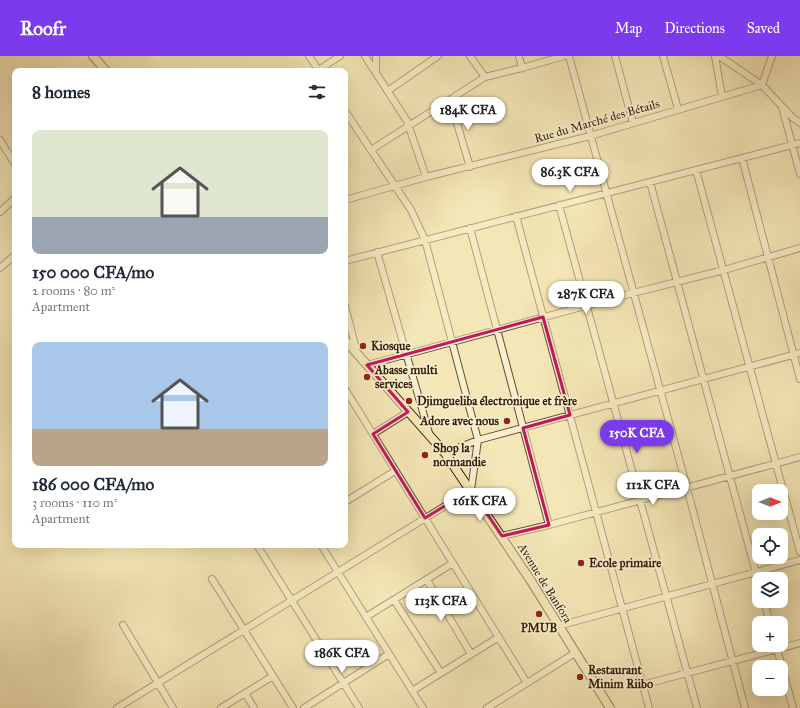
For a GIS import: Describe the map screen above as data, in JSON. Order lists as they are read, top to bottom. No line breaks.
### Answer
{"streets":{"main road":["Avenue de Banfora"],"street":["Rue du Marché des Bétails"]},"places":["Kiosque","Abasse multi services","Djimgueliba électronique et frère","Adore avec nous","Shop la normandie","Ecole primaire","PMUB","Restaurant Minim Riibo"],"north":"right","page":{"header":"Roofr","nav":["Map","Directions","Saved"],"heading":"8 homes","price":["184K CFA","86.3K CFA","287K CFA","150K CFA","112K CFA","161K CFA","113K CFA","186K CFA"],"list":[{"name":"150 000 CFA/mo","note":"2 rooms · 80 m² · Apartment"},{"name":"186 000 CFA/mo","note":"3 rooms · 110 m² · Apartment"}],"map_buttons":["+","−"]}}
